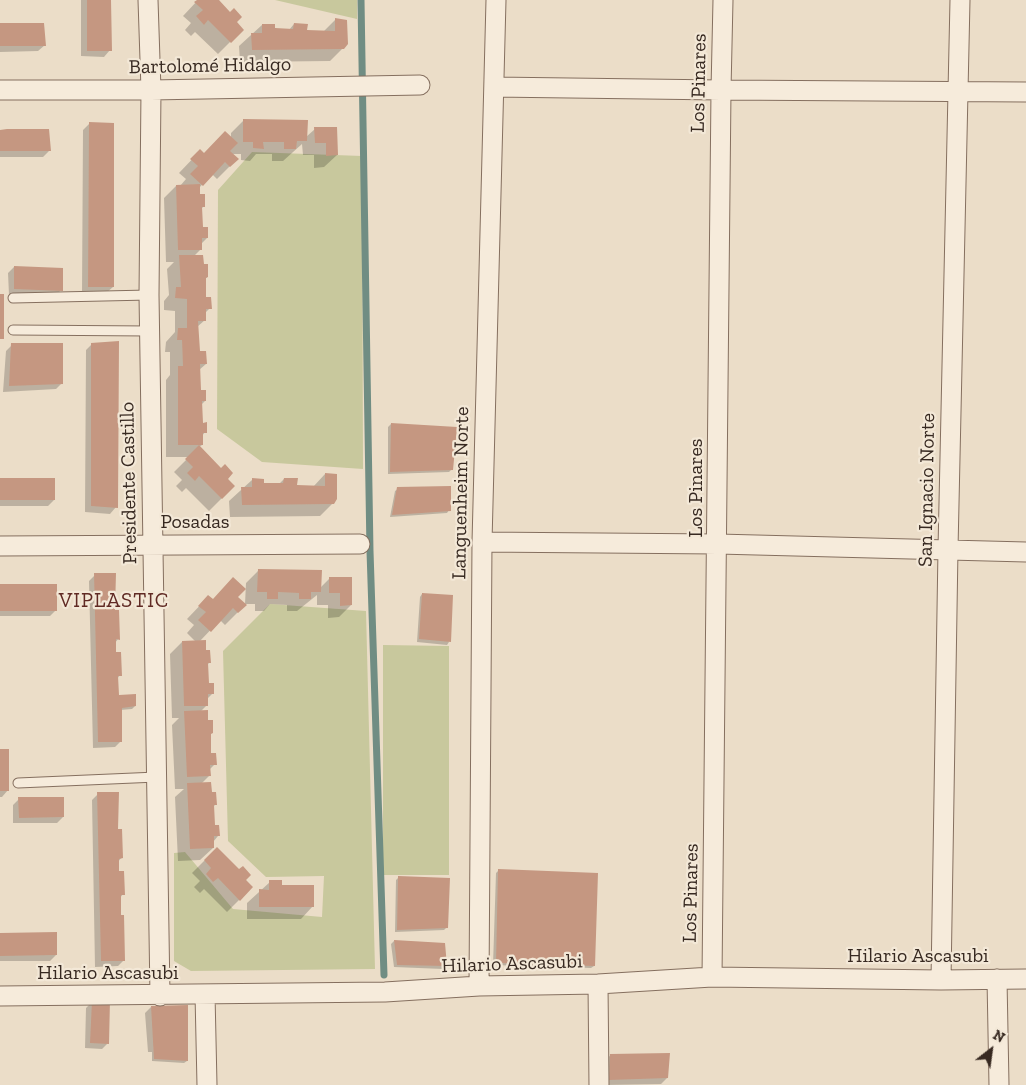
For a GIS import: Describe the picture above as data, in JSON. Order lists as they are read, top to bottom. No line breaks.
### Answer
{"streets":{"street":["Bartolomé Hidalgo","Los Pinares","Presidente Castillo","San Ignacio Norte","Languenheim Norte","Posadas","Hilario Ascasubi"]},"crossings":[["Bartolomé Hidalgo","Presidente Castillo"],["Los Pinares","Hilario Ascasubi"],["Presidente Castillo","Posadas"],["Presidente Castillo","Hilario Ascasubi"],["San Ignacio Norte","Hilario Ascasubi"],["Languenheim Norte","Hilario Ascasubi"]],"districts":["VIPLASTIC"],"north":"top right"}
